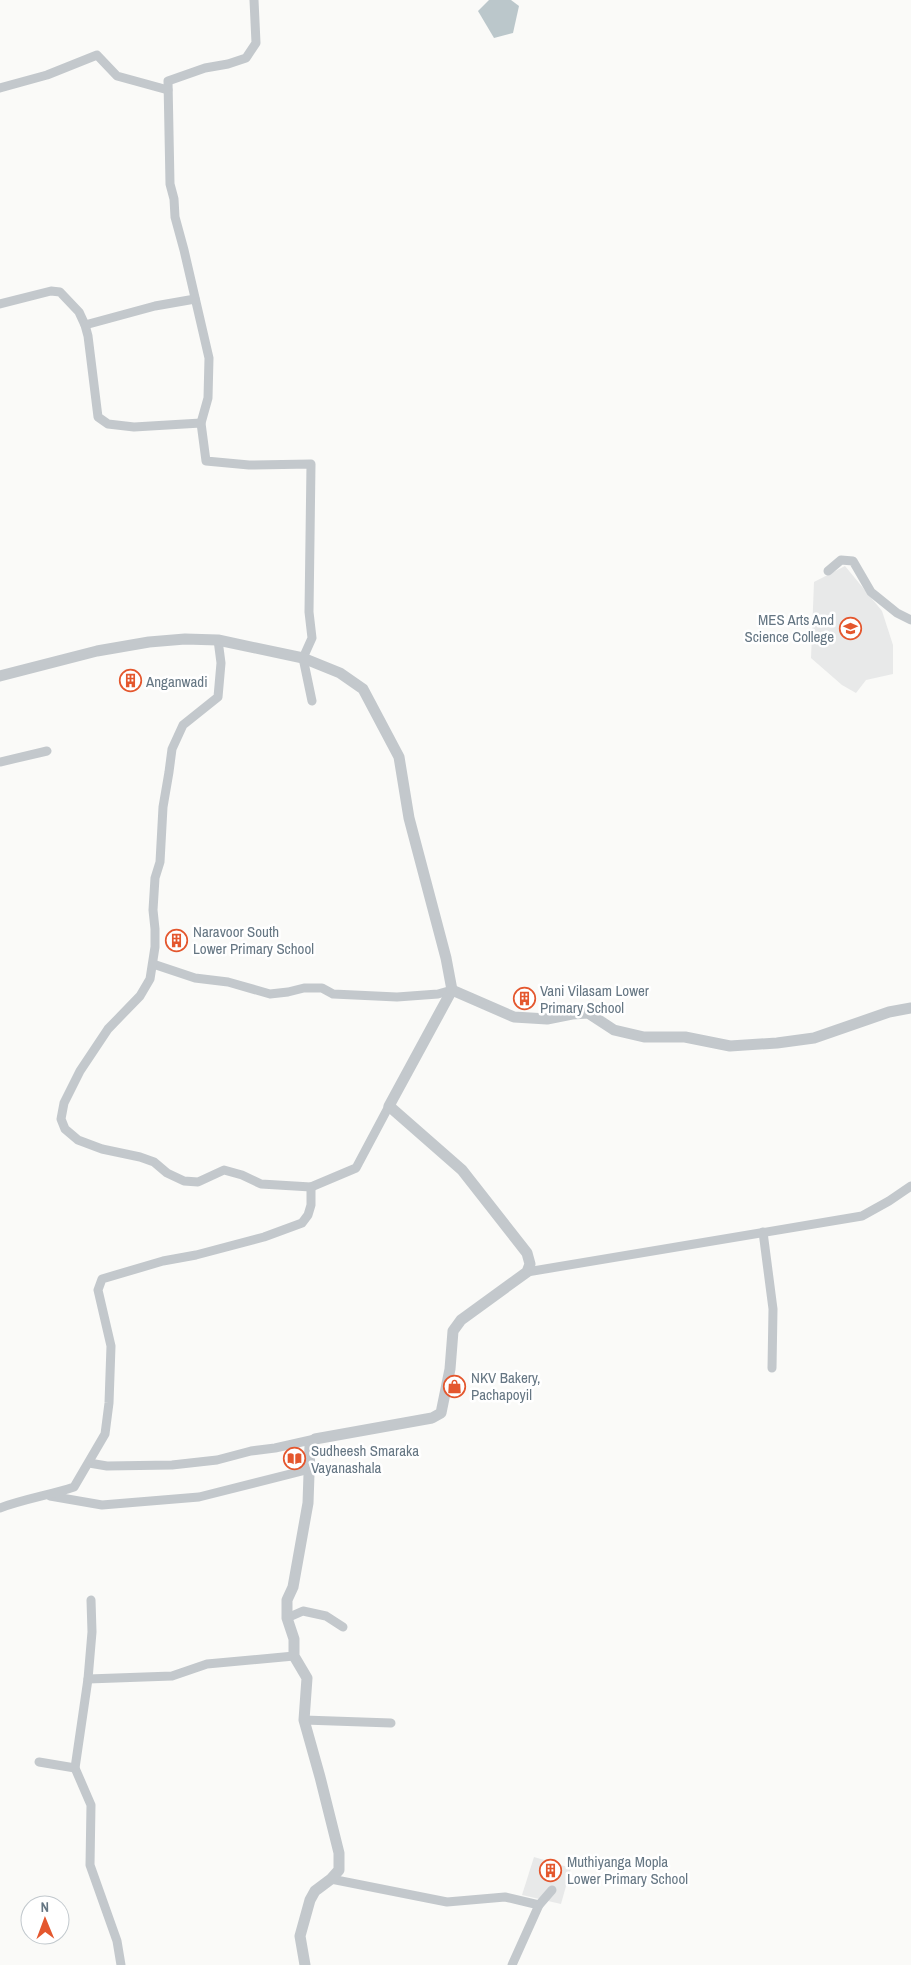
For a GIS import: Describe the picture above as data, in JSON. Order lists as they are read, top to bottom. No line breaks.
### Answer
{"places":{"school or university":["MES Arts And Science College"],"building":["Anganwadi","Naravoor South Lower Primary School","Vani Vilasam Lower Primary School","Muthiyanga Mopla Lower Primary School"],"shop":["NKV Bakery, Pachapoyil"],"library":["Sudheesh Smaraka Vayanashala"]},"north":"top"}
